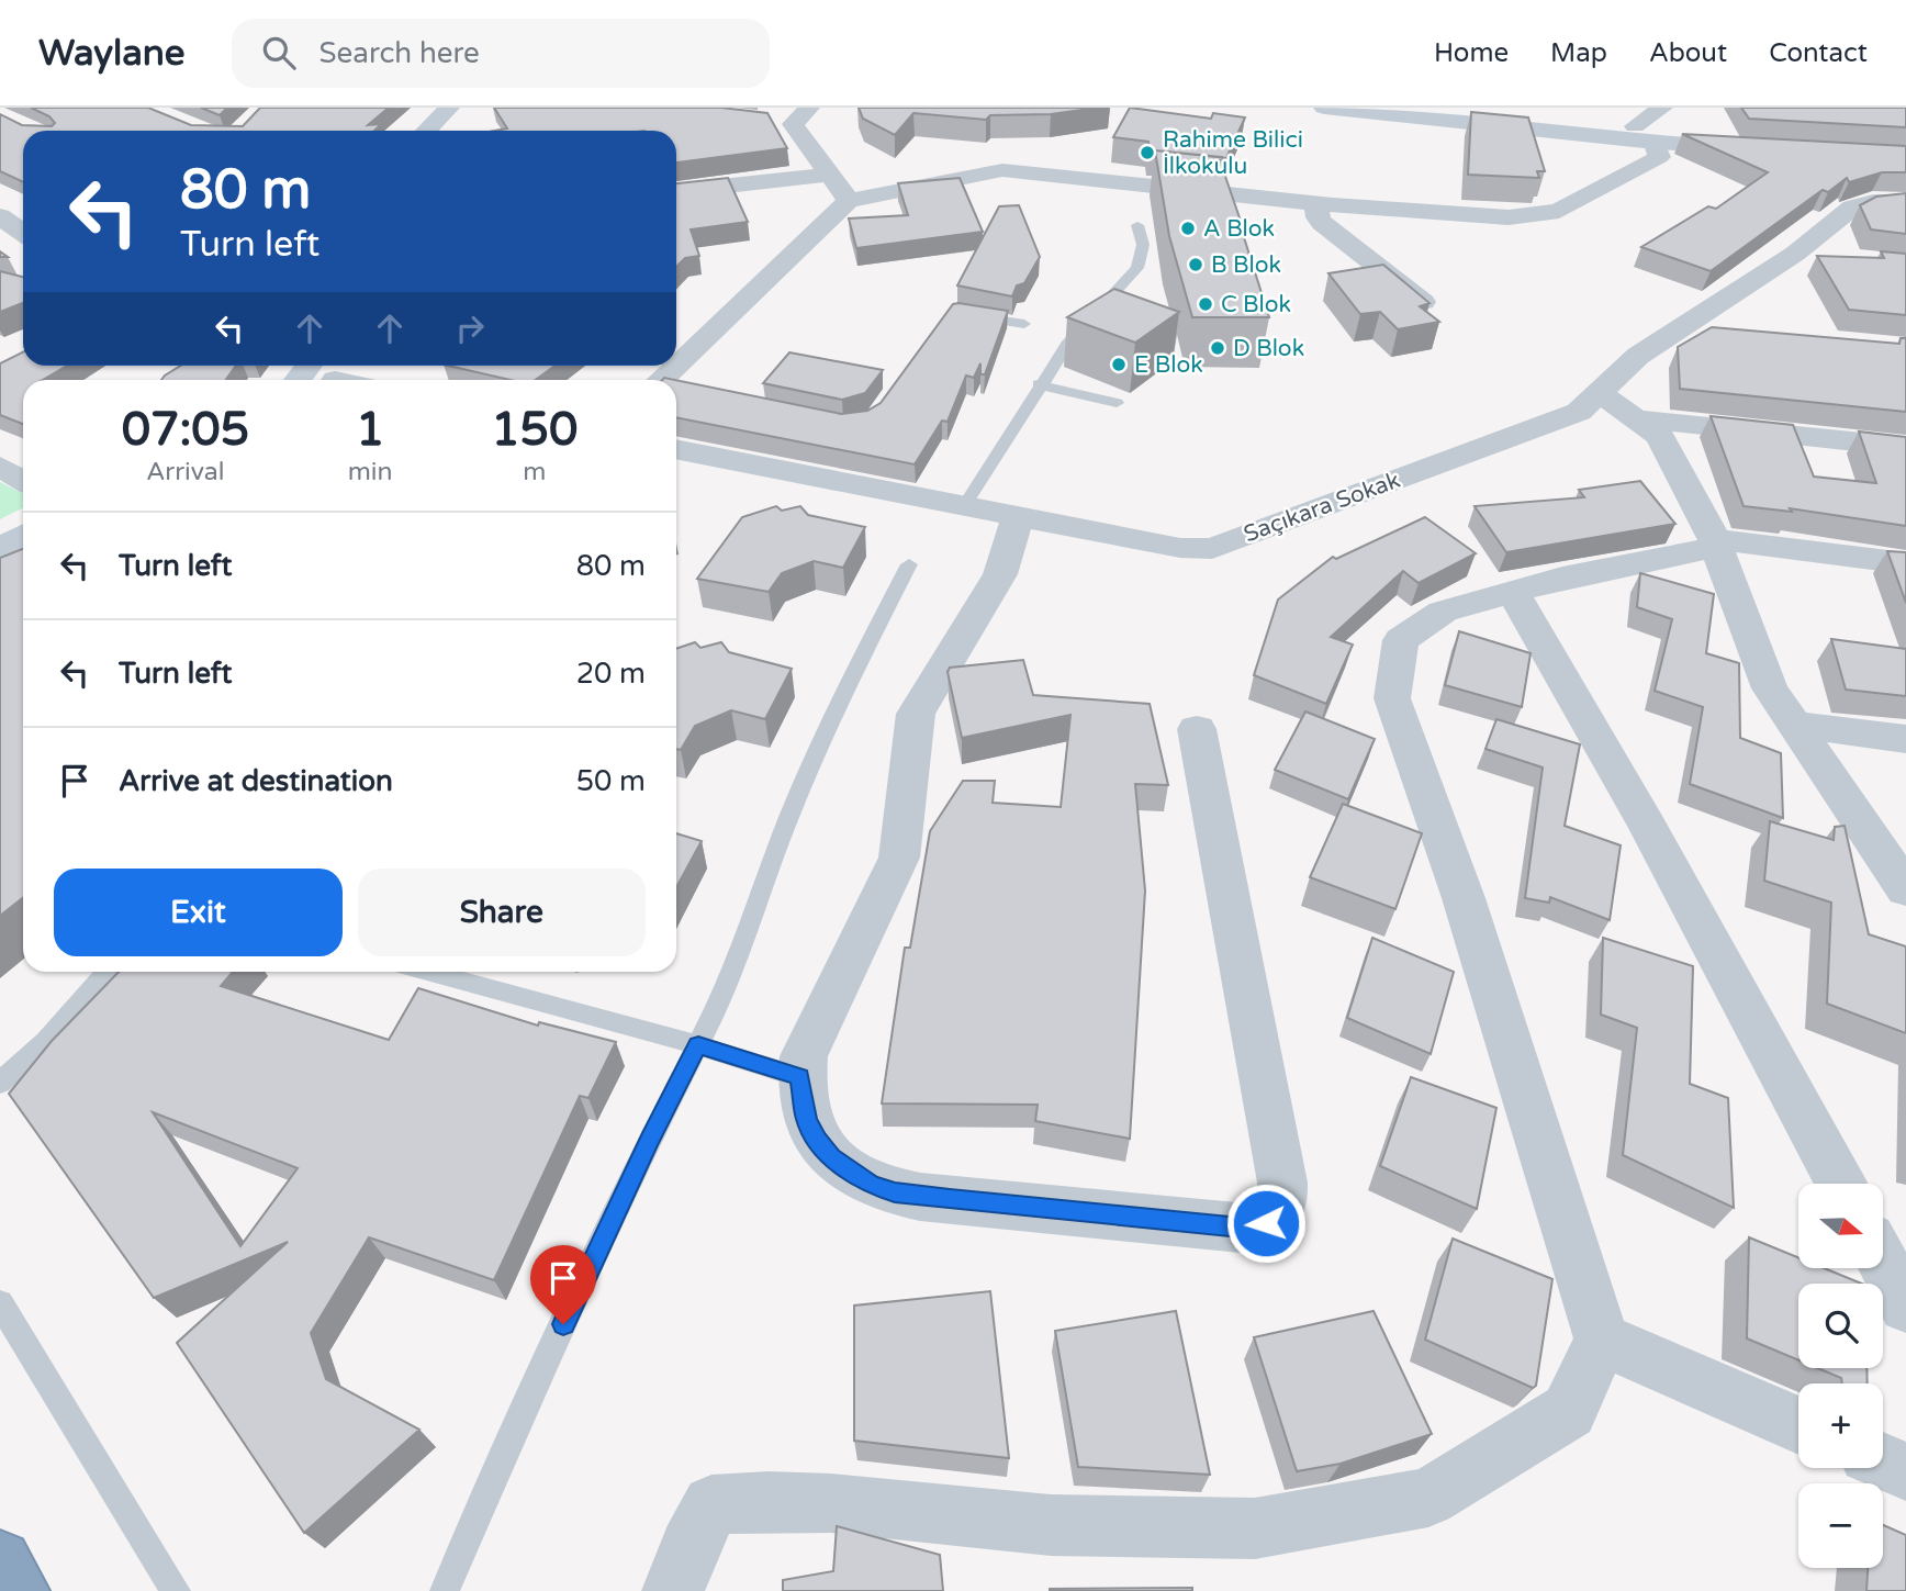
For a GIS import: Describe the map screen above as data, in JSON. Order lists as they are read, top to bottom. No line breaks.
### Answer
{"streets":{"street":["Saçıkara Sokak"]},"places":["Rahime Bilici İlkokulu","A Blok","B Blok","C Blok","D Blok","E Blok"],"north":"right","page":{"header":"Waylane","search":"Search here","nav":["Home","Map","About","Contact"],"turn":["80 m","Turn left"],"eta":["07:05","Arrival","1","min","150","m"],"list":[{"name":"Turn left","value":"80 m"},{"name":"Turn left","value":"20 m"},{"name":"Arrive at destination","value":"50 m"}],"buttons":["Exit","Share"],"map_buttons":["+","−"]}}
